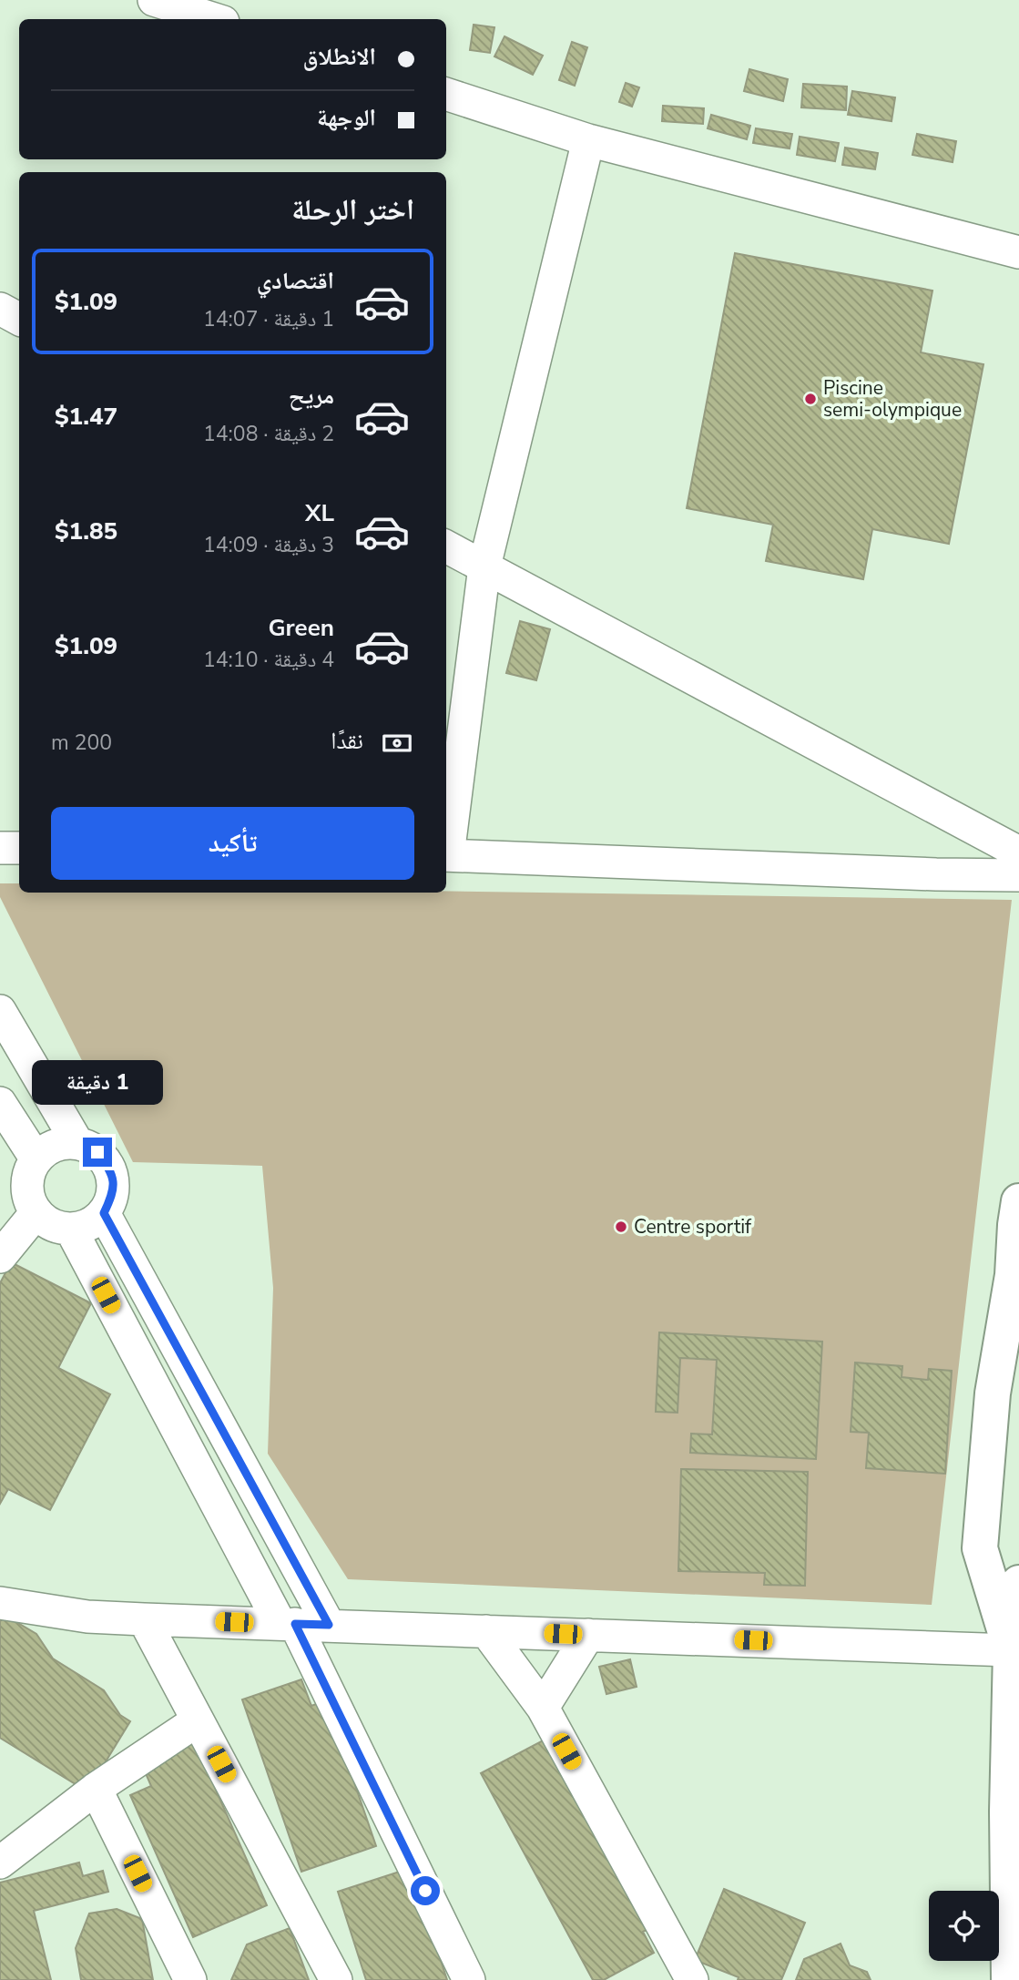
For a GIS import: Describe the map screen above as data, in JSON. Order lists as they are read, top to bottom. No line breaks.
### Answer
{"places":["Piscine semi-olympique","Centre sportif"],"page":{"banner":["الانطلاق","الوجهة"],"heading":"اختر الرحلة","list":[{"name":"اقتصادي","note":"1 دقيقة · 14:07","value":"$1.09"},{"name":"مريح","note":"2 دقيقة · 14:08","value":"$1.47"},{"name":"XL","note":"3 دقيقة · 14:09","value":"$1.85"},{"name":"Green","note":"4 دقيقة · 14:10","value":"$1.09"}],"pay":["نقدًا","200 m"],"buttons":"تأكيد","bubble":"1 دقيقة"}}
